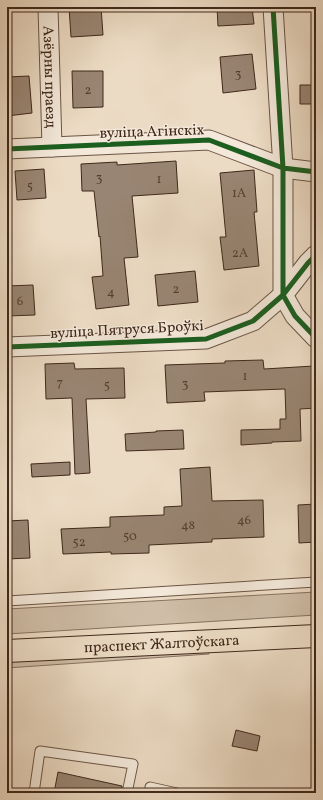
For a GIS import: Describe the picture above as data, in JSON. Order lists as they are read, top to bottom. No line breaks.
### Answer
{"streets":{"main road":["праспект Жалтоўскага"],"street":["Азёрны праезд","вуліца Агінскіх","вуліца Пятруся Броўкі"]},"crossings":[["Азёрны праезд","вуліца Агінскіх"]],"house_numbers":["3","2","3","1","5","1А","2А","2","4","6","1","7","3","5","46","48","50","52"]}
